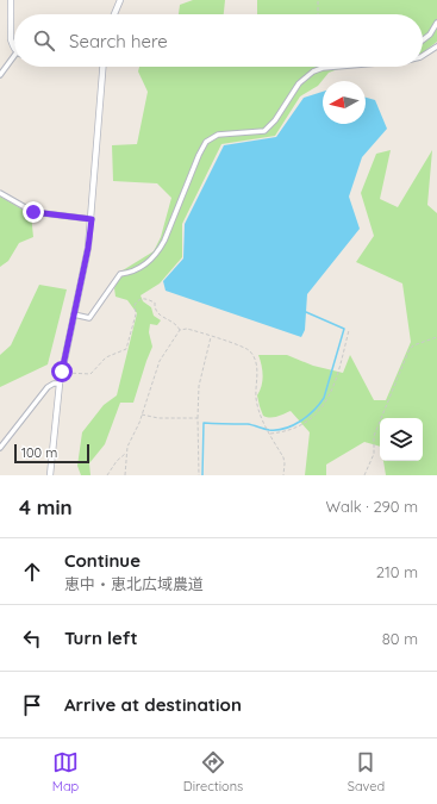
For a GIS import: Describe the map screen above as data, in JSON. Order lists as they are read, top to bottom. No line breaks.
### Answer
{"scale_bar":"100 m","north":"left","page":{"search":"Search here","scale":"100 m","heading":["4 min","Walk · 290 m"],"list":[["Continue","恵中・恵北広域農道","210 m"],["Turn left","80 m"],"Arrive at destination"],"nav":["Map","Directions","Saved"]}}
